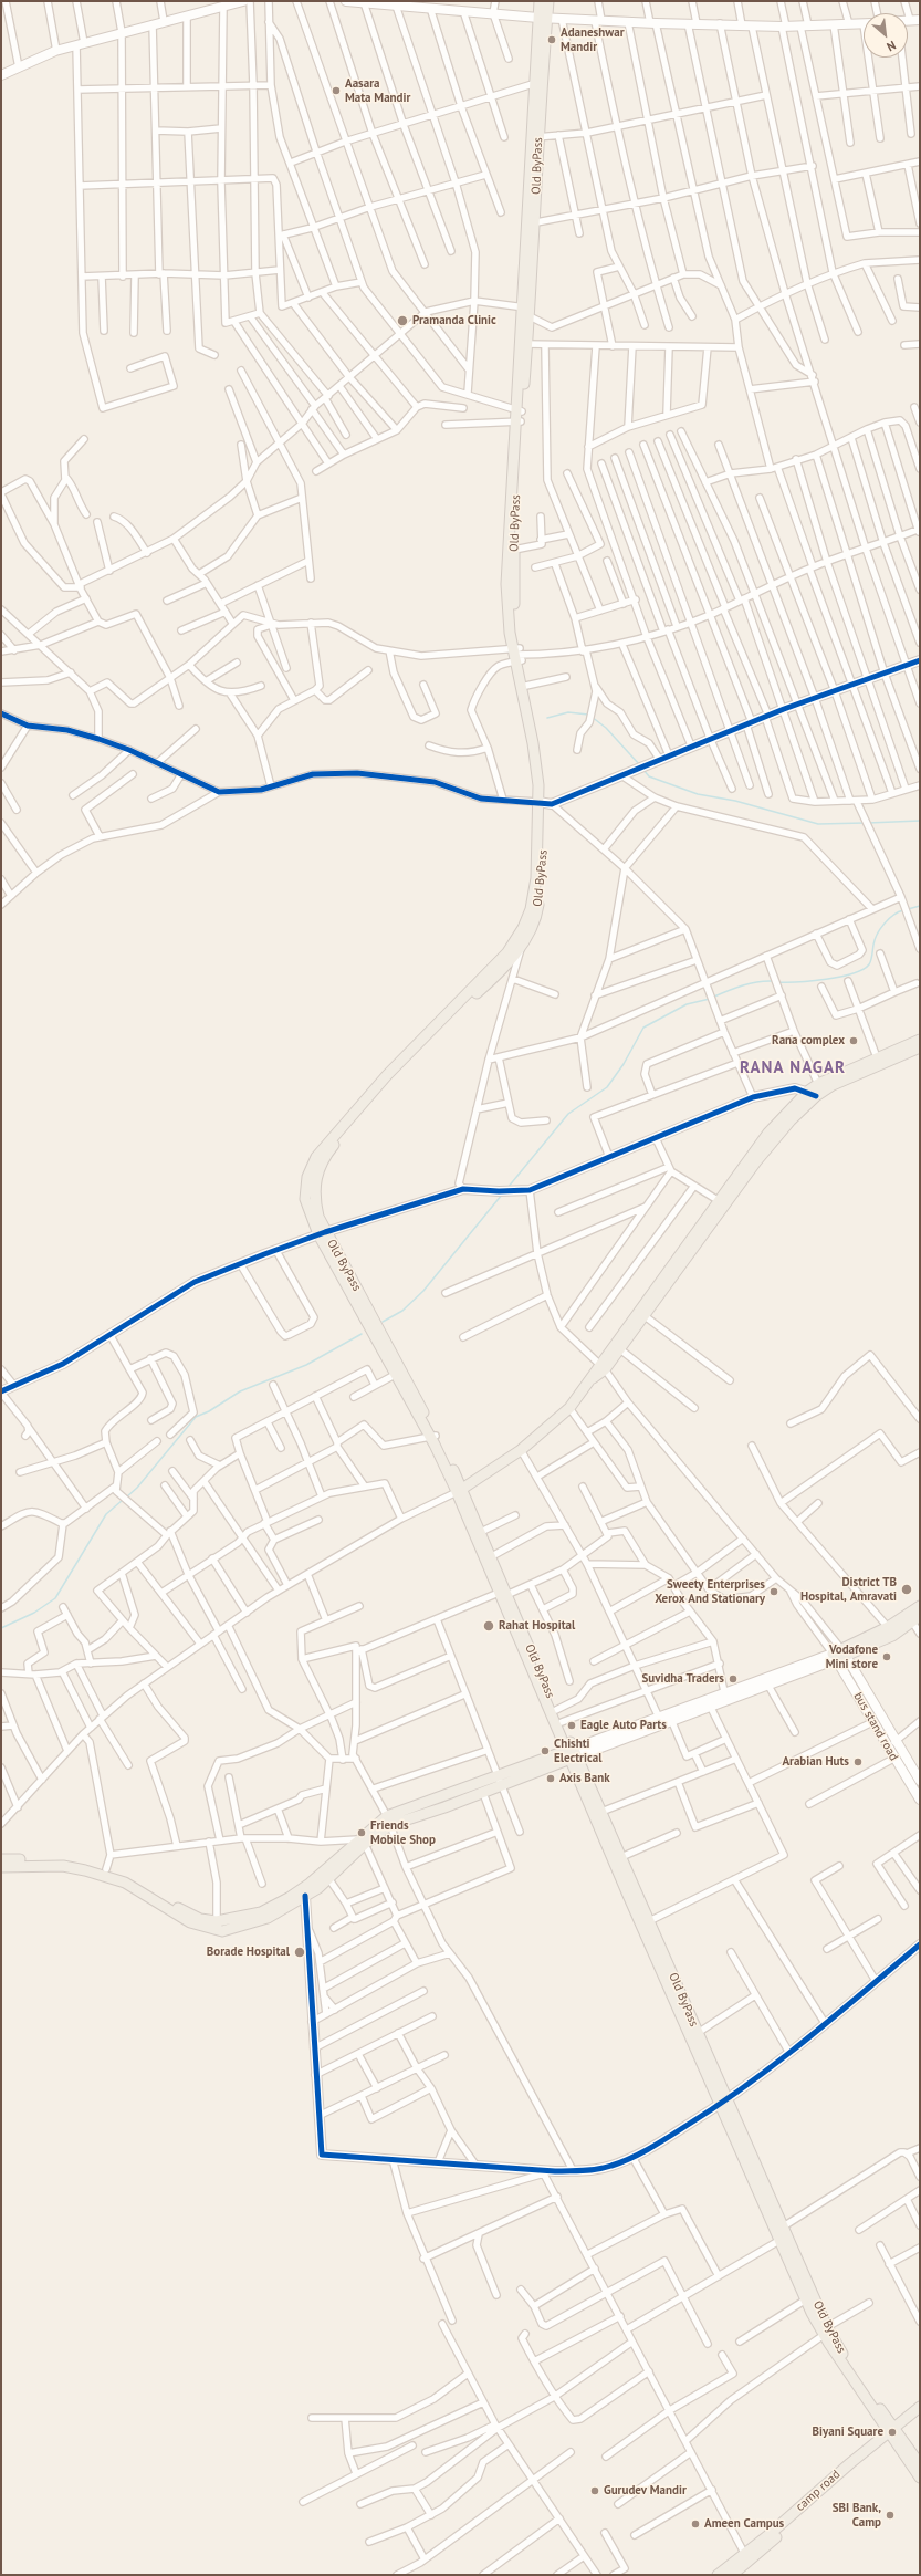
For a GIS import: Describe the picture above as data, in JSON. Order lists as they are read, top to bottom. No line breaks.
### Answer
{"streets":{"main road":["Old ByPass","camp road"],"street":["bus stand road"]},"crossings":[["Old ByPass","camp road"]],"districts":["RANA NAGAR"],"places":["Adaneshwar Mandir","Aasara Mata Mandir","Pramanda Clinic","Rana complex","District TB Hospital, Amravati","Sweety Enterprises Xerox And Stationary","Rahat Hospital","Vodafone Mini store","Suvidha Traders","Eagle Auto Parts","Chishti Electrical","Arabian Huts","Axis Bank","Friends Mobile Shop","Borade Hospital","Biyani Square","Gurudev Mandir","SBI Bank, Camp","Ameen Campus"],"north":"bottom right"}
